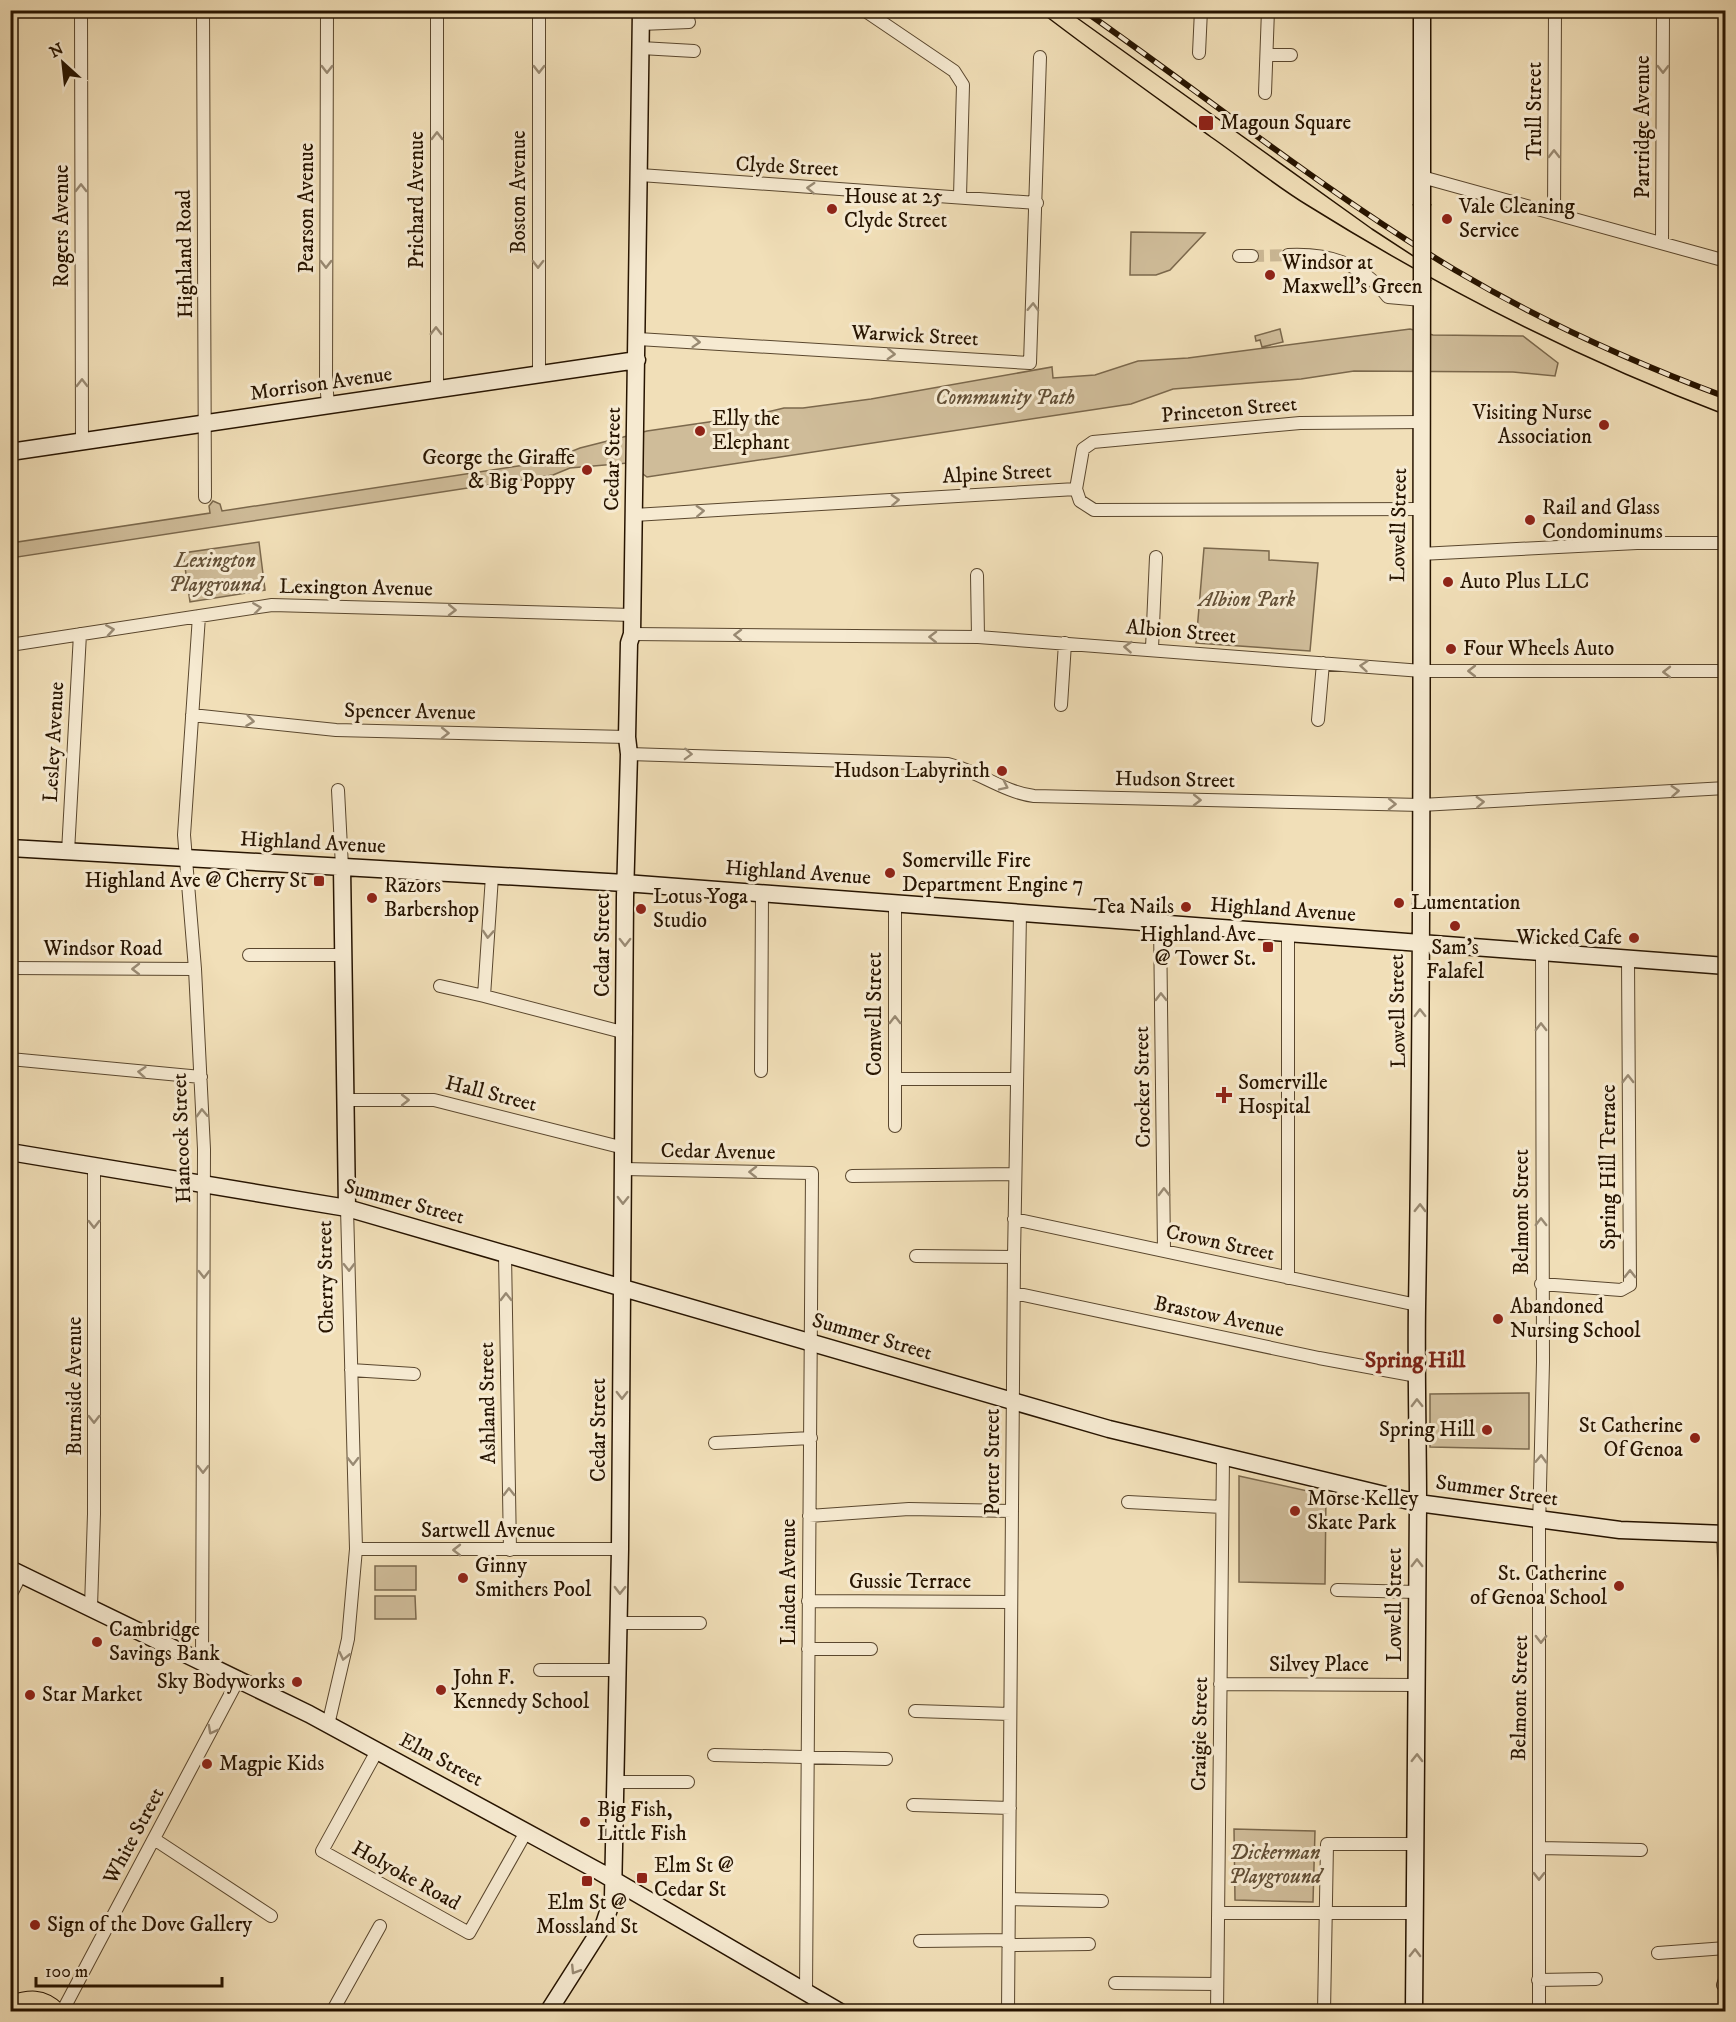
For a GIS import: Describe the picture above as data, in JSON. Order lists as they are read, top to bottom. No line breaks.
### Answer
{"streets":{"street":["Trull Street","Partridge Avenue","Clyde Street","Boston Avenue","Prichard Avenue","Pearson Avenue","Rogers Avenue","Highland Road","Warwick Street","Morrison Avenue","Princeton Street","Cedar Street","Alpine Street","Lowell Street","Lexington Avenue","Albion Street","Spencer Avenue","Lesley Avenue","Hudson Street","Highland Avenue","Windsor Road","Conwell Street","Crocker Street","Hall Street","Hancock Street","Cedar Avenue","Spring Hill Terrace","Summer Street","Belmont Street","Crown Street","Cherry Street","Brastow Avenue","Burnside Avenue","Ashland Street","Porter Street","Sartwell Avenue","Linden Avenue","Gussie Terrace","Silvey Place","Craigie Street","Elm Street","White Street","Holyoke Road"]},"crossings":[["Clyde Street","Warwick Street"],["Clyde Street","Cedar Street"],["Boston Avenue","Morrison Avenue"],["Prichard Avenue","Morrison Avenue"],["Pearson Avenue","Morrison Avenue"],["Rogers Avenue","Morrison Avenue"],["Highland Road","Morrison Avenue"],["Warwick Street","Cedar Street"],["Morrison Avenue","Cedar Street"],["Princeton Street","Alpine Street"],["Princeton Street","Lowell Street"],["Cedar Street","Alpine Street"],["Cedar Street","Lexington Avenue"],["Cedar Street","Albion Street"],["Cedar Street","Spencer Avenue"],["Cedar Street","Hudson Street"],["Cedar Street","Highland Avenue"],["Cedar Street","Hall Street"],["Cedar Street","Cedar Avenue"],["Cedar Street","Summer Street"],["Cedar Street","Sartwell Avenue"],["Cedar Street","Elm Street"],["Alpine Street","Lowell Street"],["Lowell Street","Albion Street"],["Lowell Street","Hudson Street"],["Lowell Street","Highland Avenue"],["Lowell Street","Summer Street"],["Lowell Street","Crown Street"],["Lowell Street","Brastow Avenue"],["Lowell Street","Silvey Place"],["Lexington Avenue","Lesley Avenue"],["Lexington Avenue","Hancock Street"],["Spencer Avenue","Hudson Street"],["Spencer Avenue","Hancock Street"],["Lesley Avenue","Highland Avenue"],["Highland Avenue","Conwell Street"],["Highland Avenue","Crocker Street"],["Highland Avenue","Hancock Street"],["Highland Avenue","Spring Hill Terrace"],["Highland Avenue","Belmont Street"],["Highland Avenue","Cherry Street"],["Highland Avenue","Porter Street"],["Windsor Road","Hancock Street"],["Crocker Street","Crown Street"],["Hall Street","Cherry Street"],["Hancock Street","Summer Street"],["Hancock Street","Elm Street"],["Cedar Avenue","Linden Avenue"],["Spring Hill Terrace","Belmont Street"],["Summer Street","Belmont Street"],["Summer Street","Cherry Street"],["Summer Street","Burnside Avenue"],["Summer Street","Ashland Street"],["Summer Street","Porter Street"],["Summer Street","Linden Avenue"],["Summer Street","Craigie Street"],["Crown Street","Porter Street"],["Cherry Street","Sartwell Avenue"],["Cherry Street","Elm Street"],["Brastow Avenue","Porter Street"],["Burnside Avenue","Elm Street"],["Ashland Street","Sartwell Avenue"],["Porter Street","Gussie Terrace"],["Linden Avenue","Gussie Terrace"],["Linden Avenue","Elm Street"],["Silvey Place","Craigie Street"],["Elm Street","White Street"],["Elm Street","Holyoke Road"]],"one_way":["Trull Street","Partridge Avenue","Clyde Street","Boston Avenue","Prichard Avenue","Pearson Avenue","Rogers Avenue","Alpine Street","Lexington Avenue","Albion Street","Spencer Avenue","Hudson Street","Conwell Street","Crocker Street","Hall Street","Cedar Avenue","Spring Hill Terrace","Cherry Street","Burnside Avenue","Ashland Street","Sartwell Avenue","White Street"],"districts":["Spring Hill"],"parks":["Community Path","Lexington Playground","Albion Park","Dickerman Playground"],"places":{"transit":["Magoun Square","Highland Ave @ Cherry St","Highland Ave @ Tower St.","Elm St @ Cedar St","Elm St @ Mossland St"],"other":["House at 25 Clyde Street","Vale Cleaning Service","Windsor at Maxwell's Green","Visiting Nurse Association","Elly the Elephant","George the Giraffe & Big Poppy","Rail and Glass Condominums","Auto Plus LLC","Four Wheels Auto","Hudson Labyrinth","Somerville Fire Department Engine 7","Razors Barbershop","Lumentation","Tea Nails","Lotus Yoga Studio","Sam's Falafel","Wicked Cafe","Abandoned Nursing School","Spring Hill","St Catherine Of Genoa","Morse Kelley Skate Park","Ginny Smithers Pool","St. Catherine of Genoa School","Cambridge Savings Bank","Sky Bodyworks","John F. Kennedy School","Star Market","Magpie Kids","Big Fish, Little Fish","Sign of the Dove Gallery"],"health":["Somerville Hospital"]},"scale_bar":"100 m","north":"top left"}
